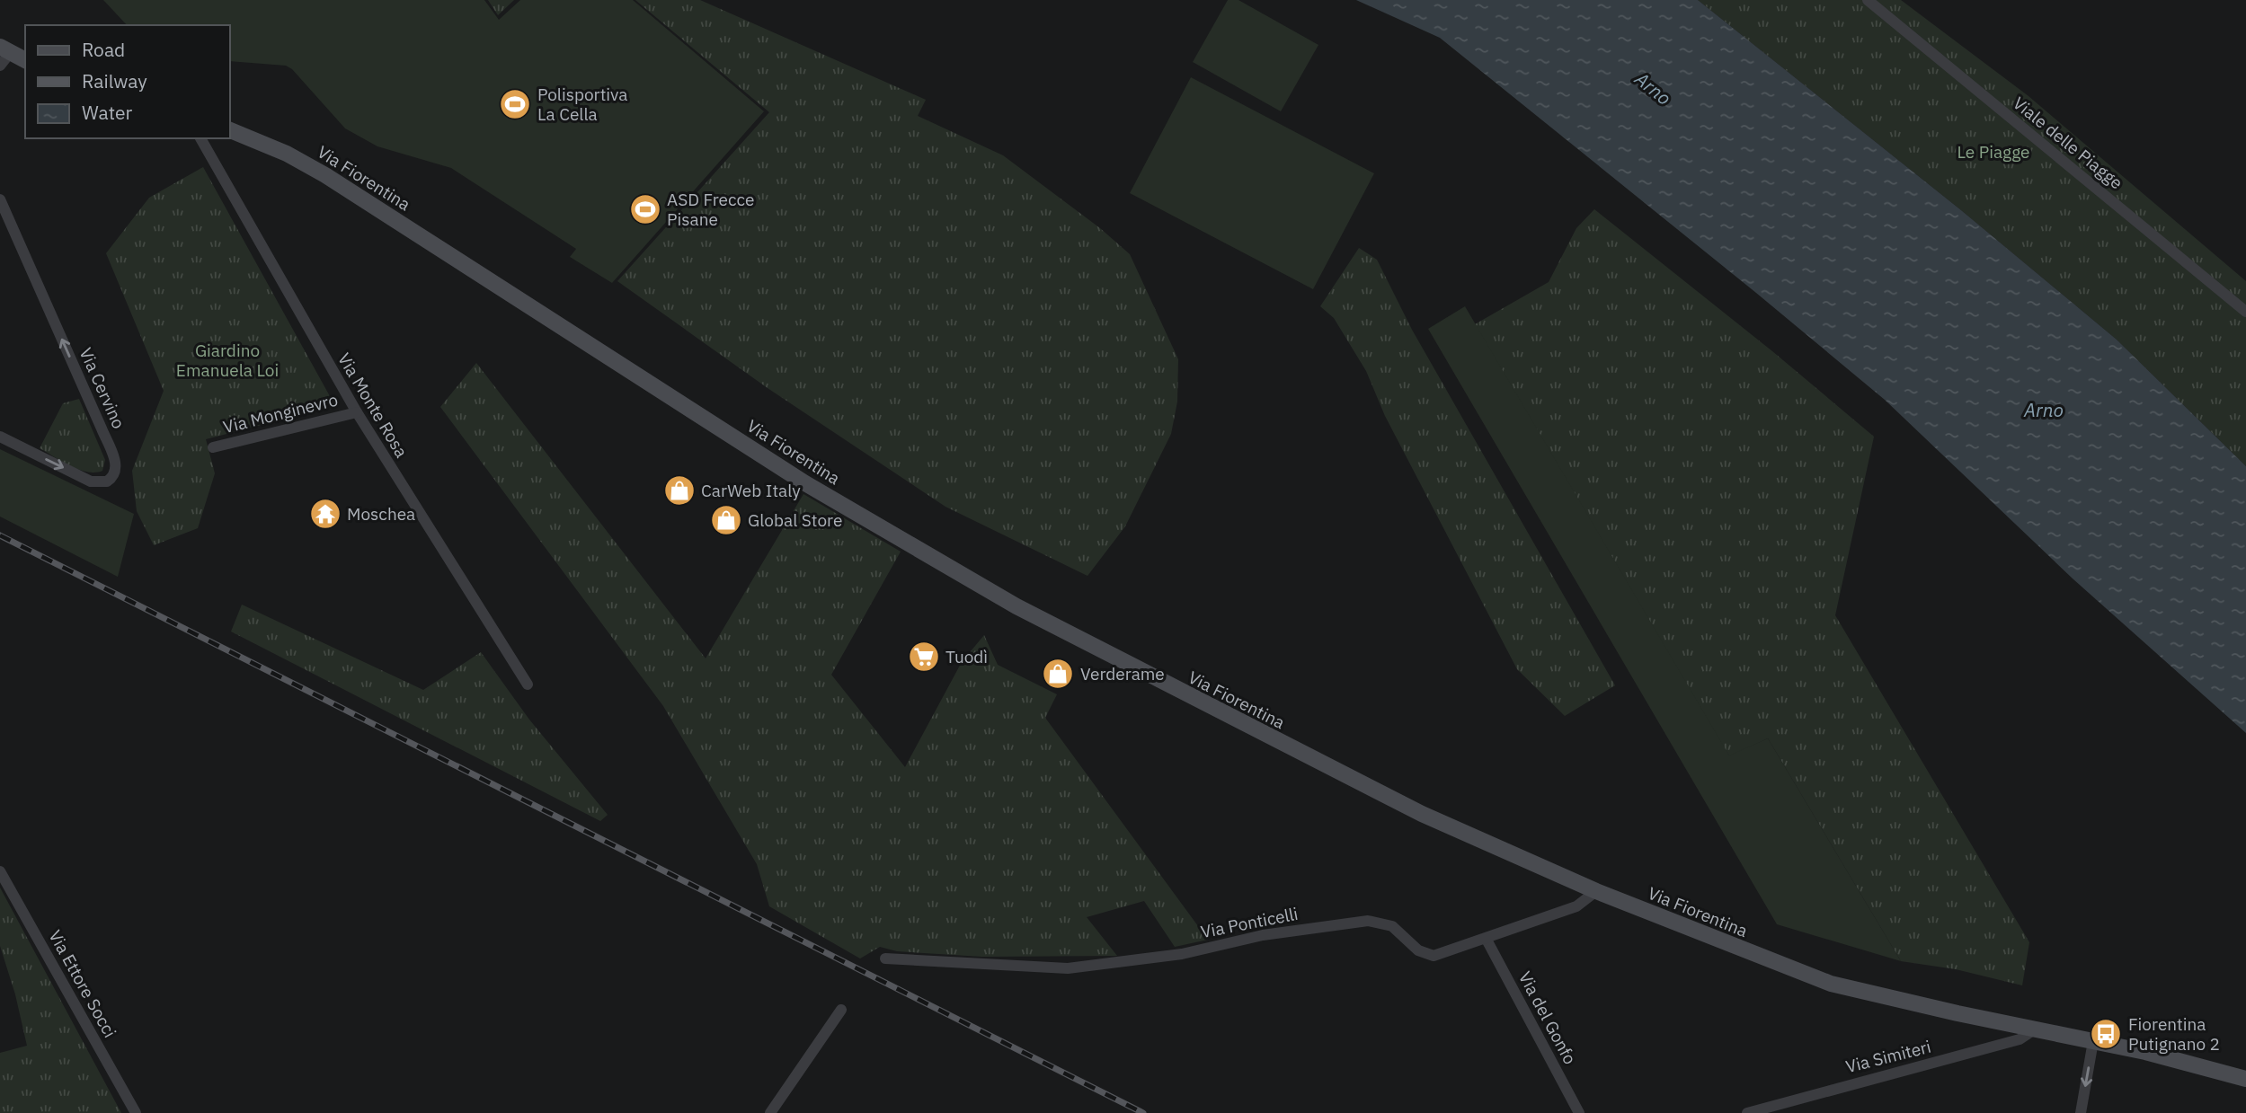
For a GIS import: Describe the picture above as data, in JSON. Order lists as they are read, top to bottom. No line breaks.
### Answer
{"streets":{"main road":["Via Fiorentina"],"street":["Viale delle Piagge","Via Cervino","Via Monte Rosa","Via Monginevro","Via Ponticelli","Via Ettore Socci","Via del Gonfo","Via Simiteri"]},"crossings":[["Via Fiorentina","Via Ponticelli"],["Via Fiorentina","Via Simiteri"],["Via Monte Rosa","Via Monginevro"],["Via Ponticelli","Via del Gonfo"]],"water":["Arno"],"parks":["Le Piagge","Giardino Emanuela Loi"],"places":{"sports":["Polisportiva La Cella","ASD Frecce Pisane"],"shop":["CarWeb Italy","Global Store","Verderame"],"temple":["Moschea"],"supermarket":["Tuodì"],"bus stop":["Fiorentina Putignano 2"]},"legend":["Road","Railway","Water"]}
